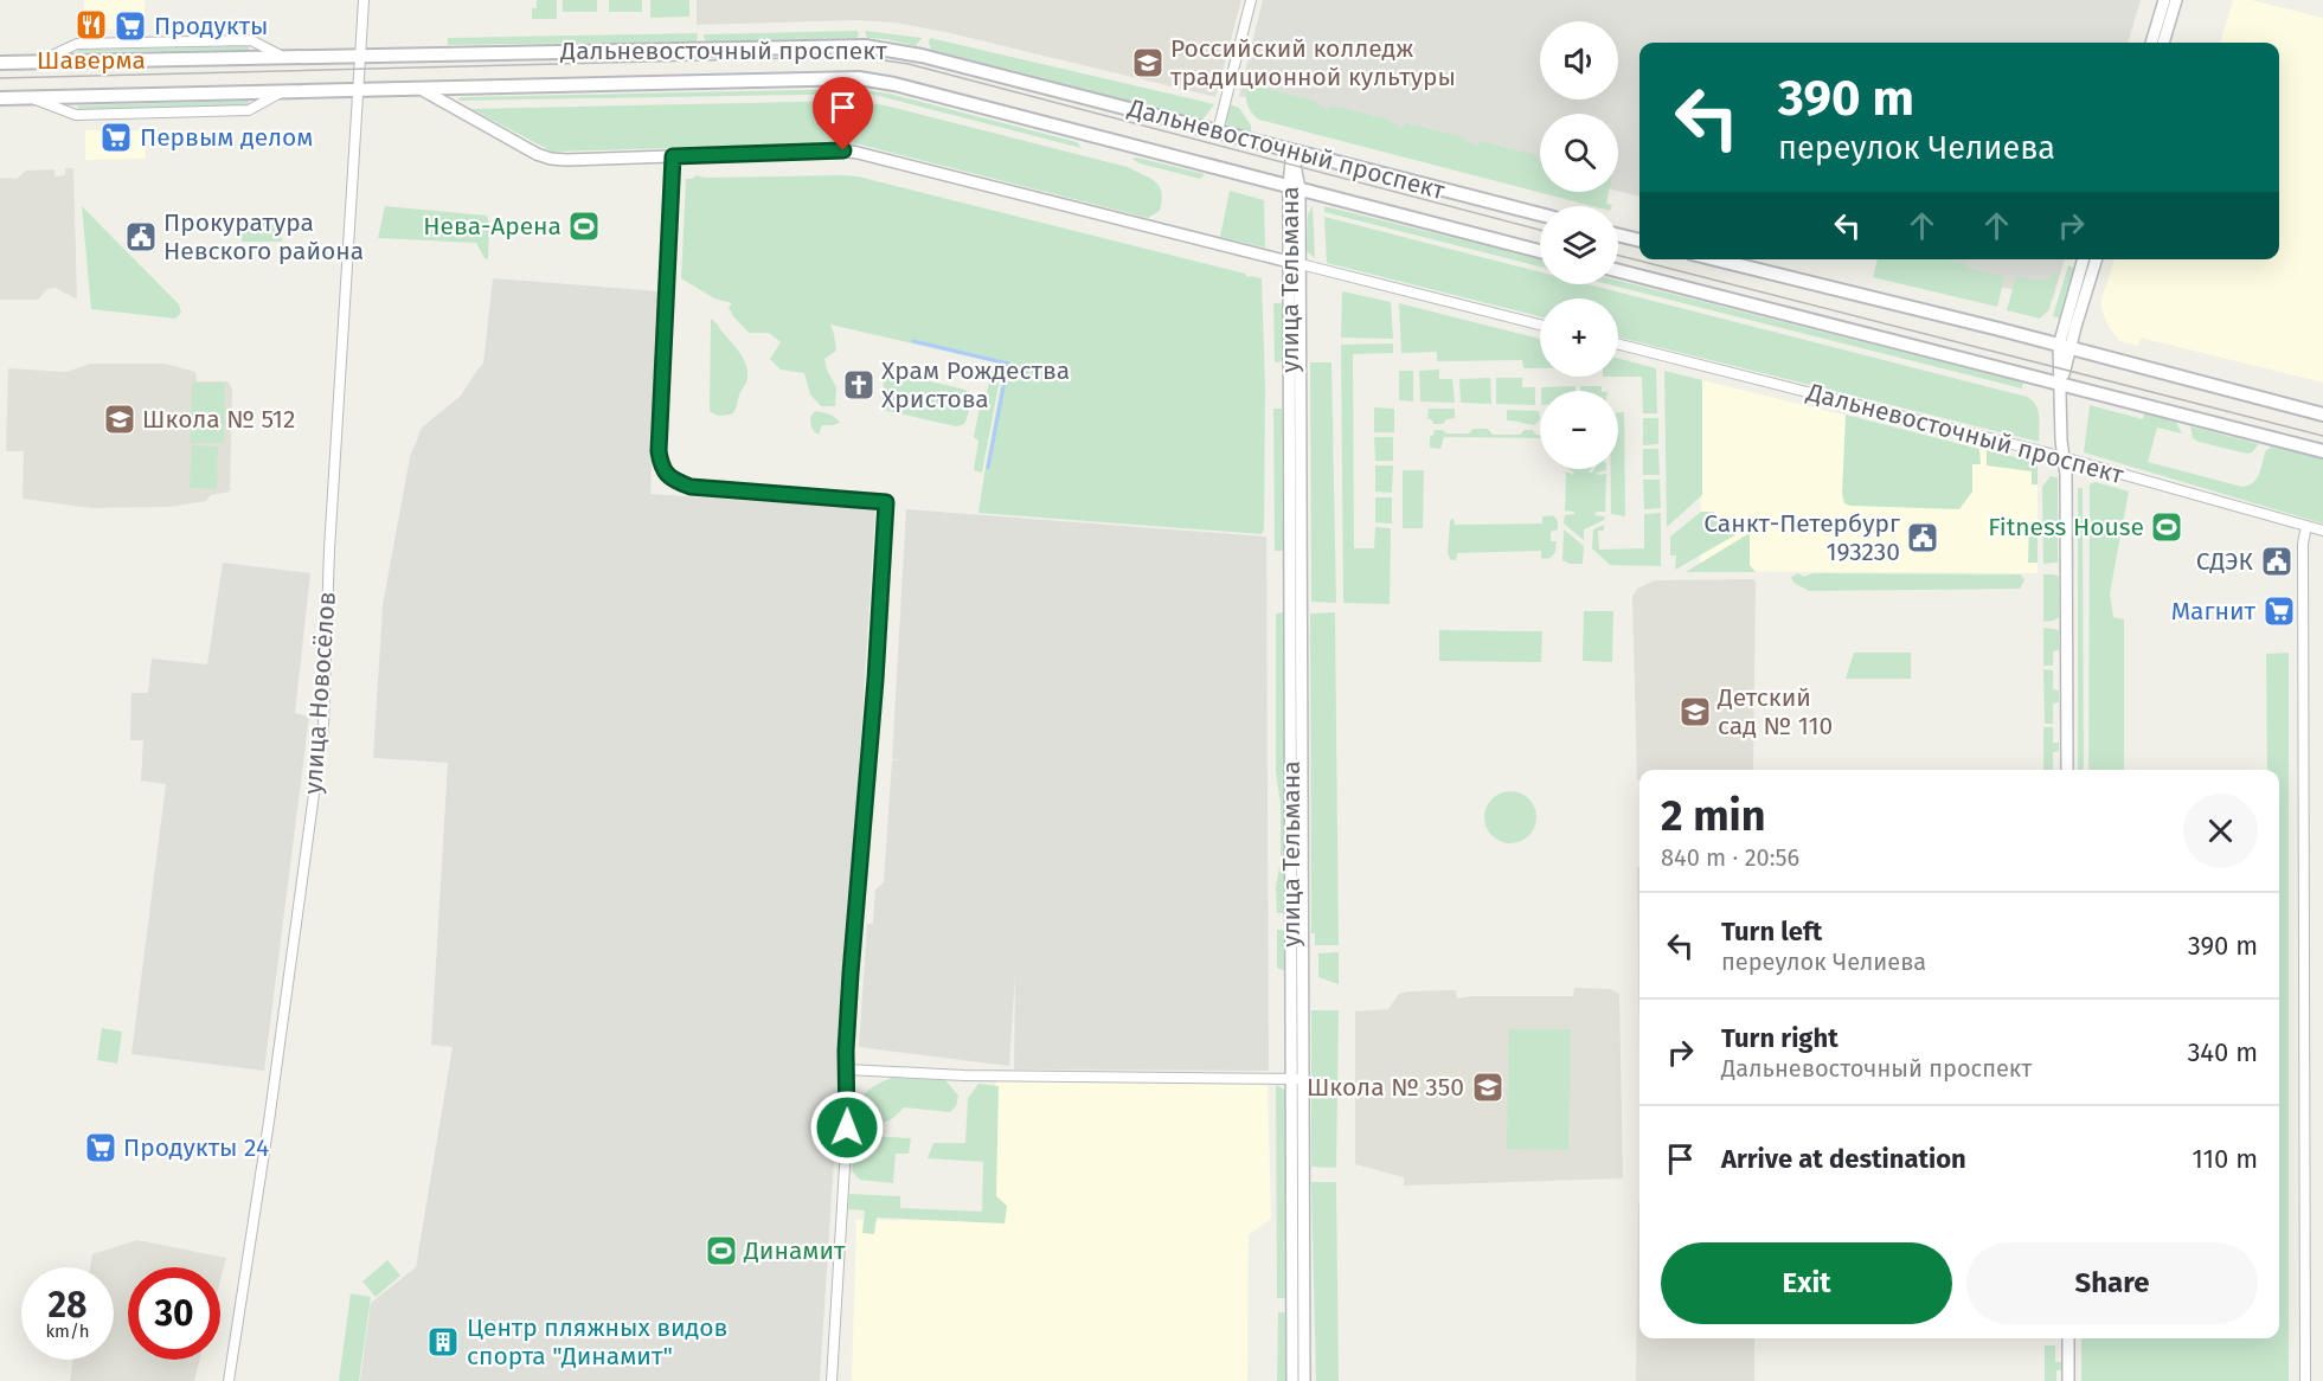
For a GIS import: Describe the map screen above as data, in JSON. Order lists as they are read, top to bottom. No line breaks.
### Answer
{"streets":{"main road":["Дальневосточный проспект"],"street":["улица Тельмана","улица Новосёлов"]},"crossings":[["Дальневосточный проспект","улица Тельмана"],["Дальневосточный проспект","улица Новосёлов"]],"places":{"restaurant":["Шаверма"],"supermarket":["Продукты","Первым делом","Магнит","Продукты 24"],"school or university":["Российский колледж традиционной культуры","Школа № 512","Детский сад № 110","Школа № 350"],"sports":["Нева-Арена","Fitness House","Динамит"],"public building":["Прокуратура Невского района","Санкт-Петербург 193230","СДЭК"],"church":["Храм Рождества Христова"],"building":["Центр пляжных видов спорта \"Динамит\""]},"page":{"map_buttons":["+","−"],"turn":["390 m","переулок Челиева"],"heading":["2 min","840 m · 20:56"],"list":[{"name":"Turn left","note":"переулок Челиева","value":"390 m"},{"name":"Turn right","note":"Дальневосточный проспект","value":"340 m"},{"name":"Arrive at destination","value":"110 m"}],"buttons":["Exit","Share"],"speed":"28 km/h","limit":"30"}}
